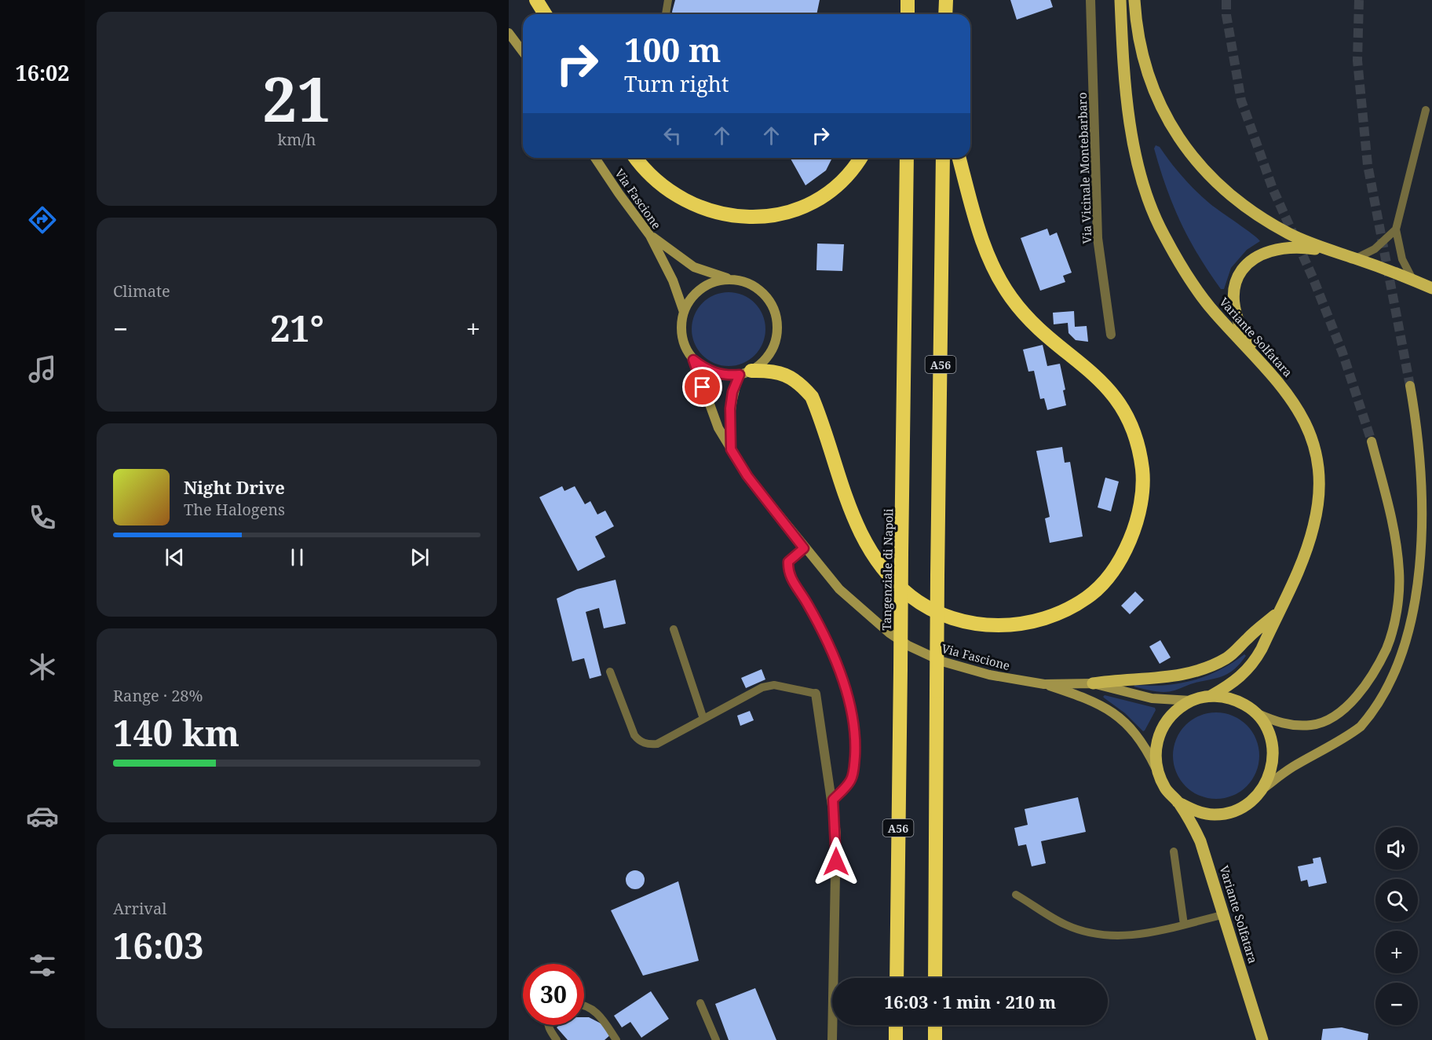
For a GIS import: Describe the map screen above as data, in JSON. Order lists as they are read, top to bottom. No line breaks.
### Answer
{"streets":{"highway":["A56","Tangenziale di Napoli"],"main road":["Via Fascione","Variante Solfatara"],"street":["Via Vicinale Montebarbaro"]},"crossings":[["Via Fascione","Variante Solfatara"]],"page":{"tabs":"16:02","tile":[["21","km/h"],"Climate",["Range · 28%","140 km"],["Arrival","16:03"]],"turn":["100 m","Turn right"],"heat":["−","21°","+"],"song":["Night Drive","The Halogens"],"map_buttons":["+","−"],"limit":"30","trip":"16:03 · 1 min · 210 m"}}
